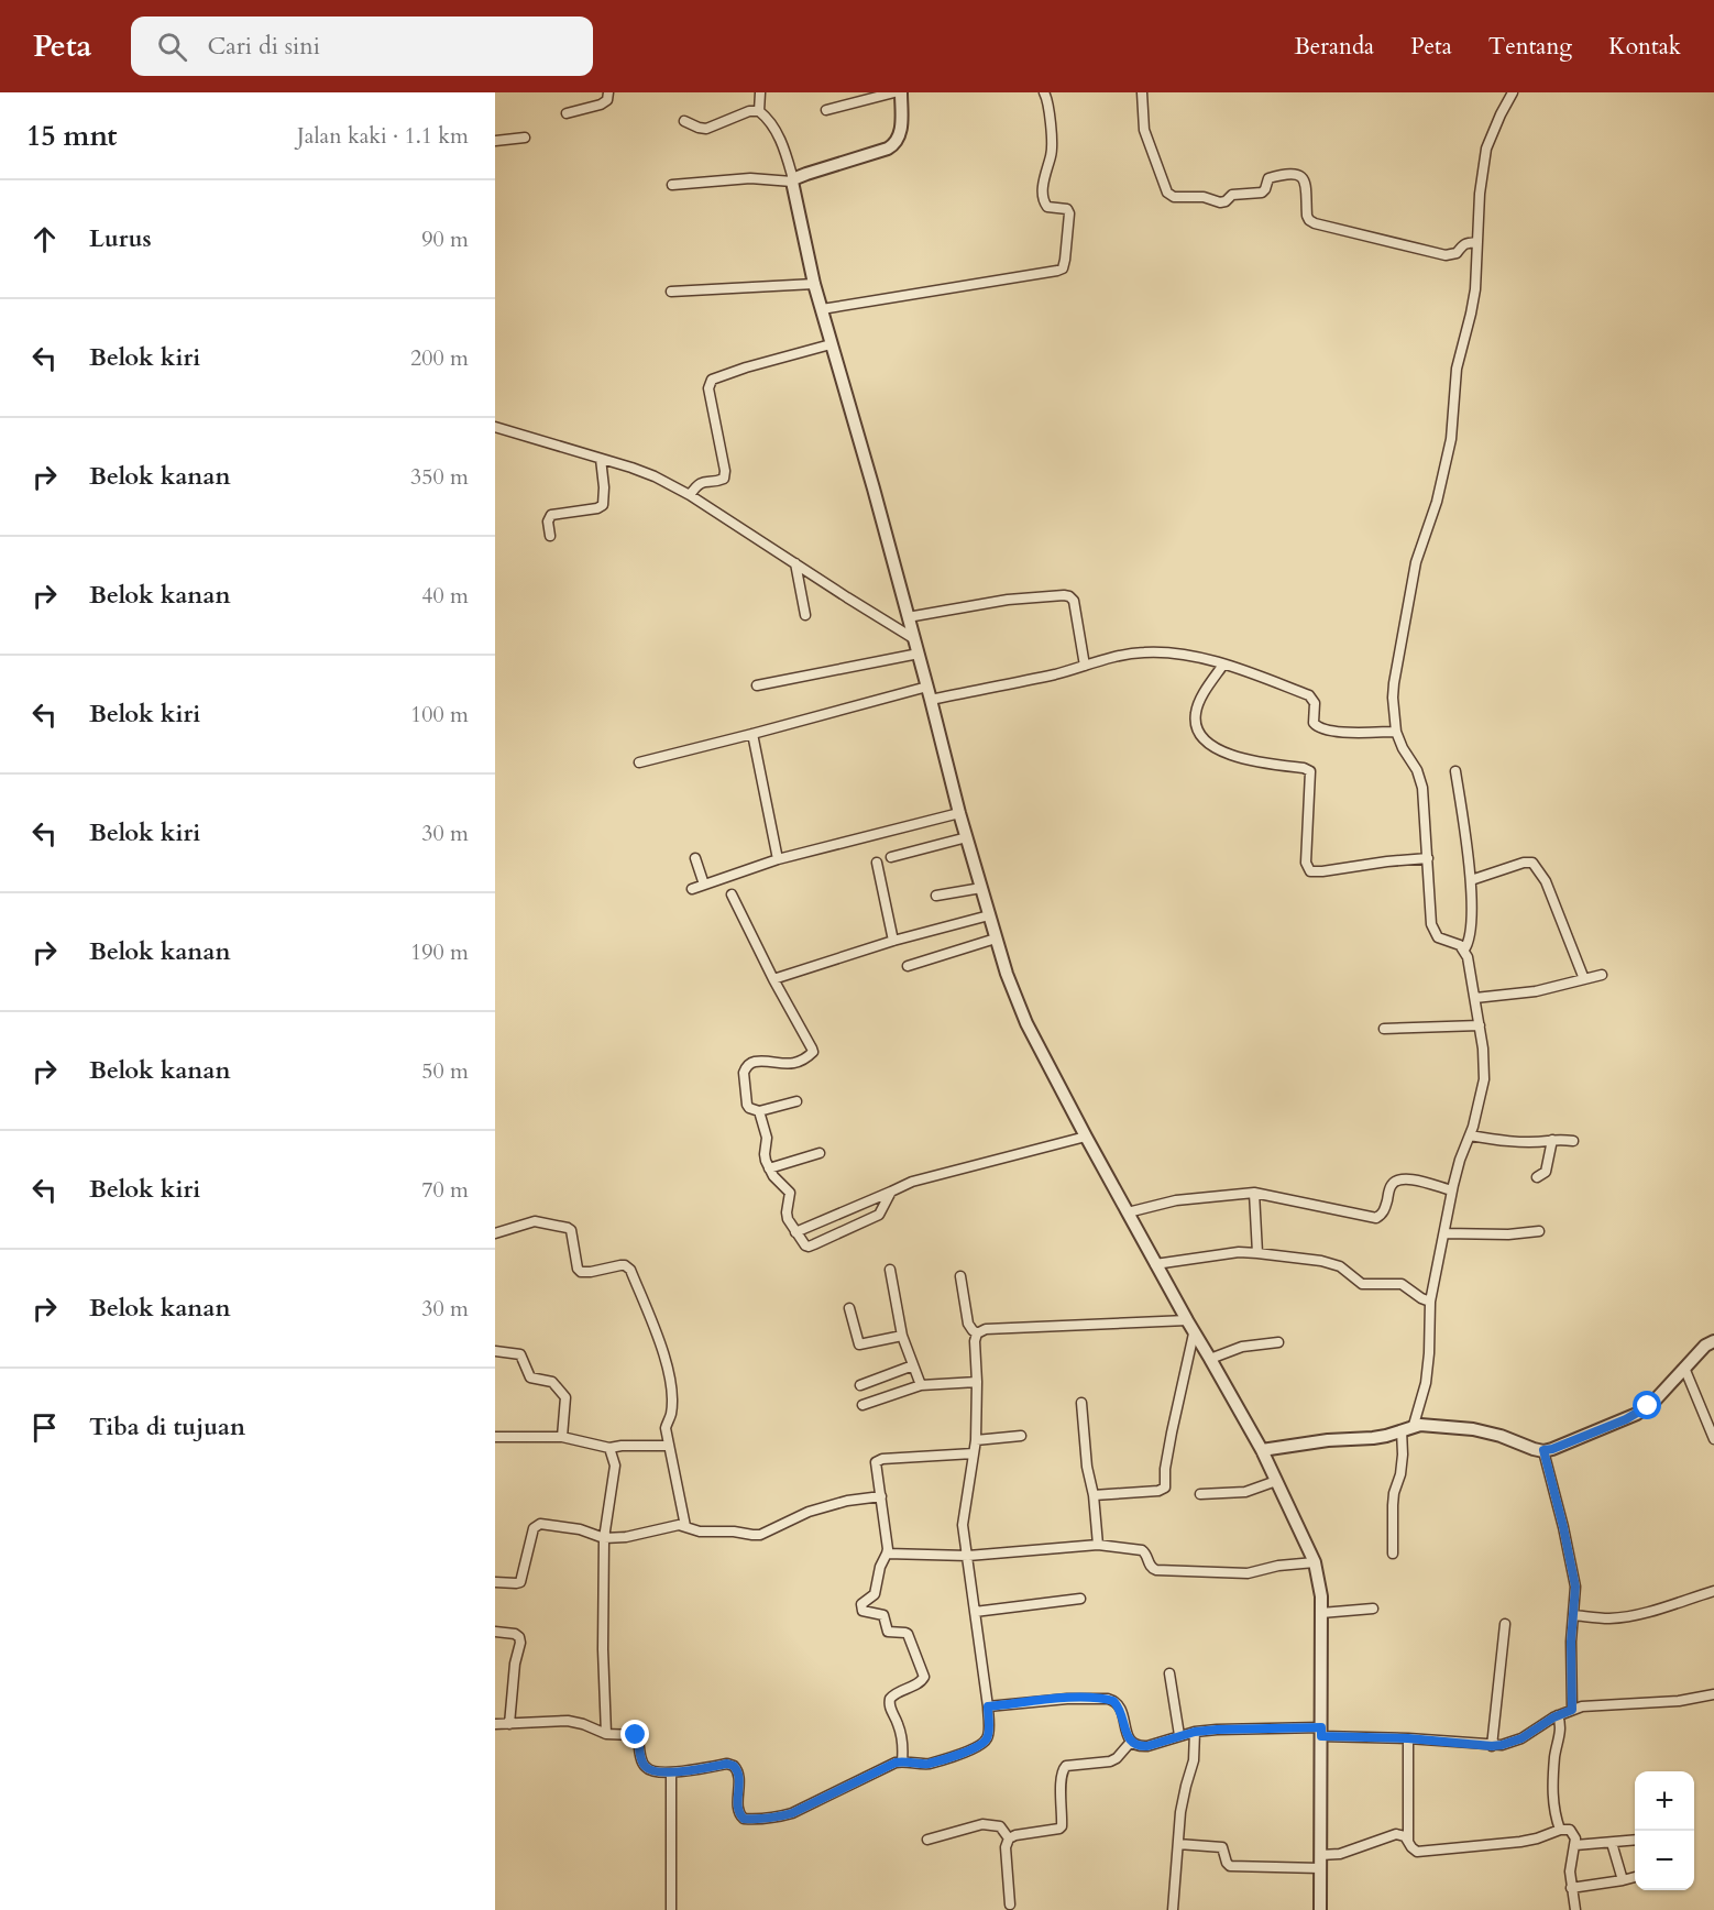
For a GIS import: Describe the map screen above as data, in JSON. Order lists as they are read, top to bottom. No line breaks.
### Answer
{"page":{"header":"Peta","search":"Cari di sini","nav":["Beranda","Peta","Tentang","Kontak"],"heading":["15 mnt","Jalan kaki · 1.1 km"],"list":[["Lurus","90 m"],["Belok kiri","200 m"],["Belok kanan","350 m"],["Belok kanan","40 m"],["Belok kiri","100 m"],["Belok kiri","30 m"],["Belok kanan","190 m"],["Belok kanan","50 m"],["Belok kiri","70 m"],["Belok kanan","30 m"],"Tiba di tujuan"],"map_buttons":["+","−"]}}
